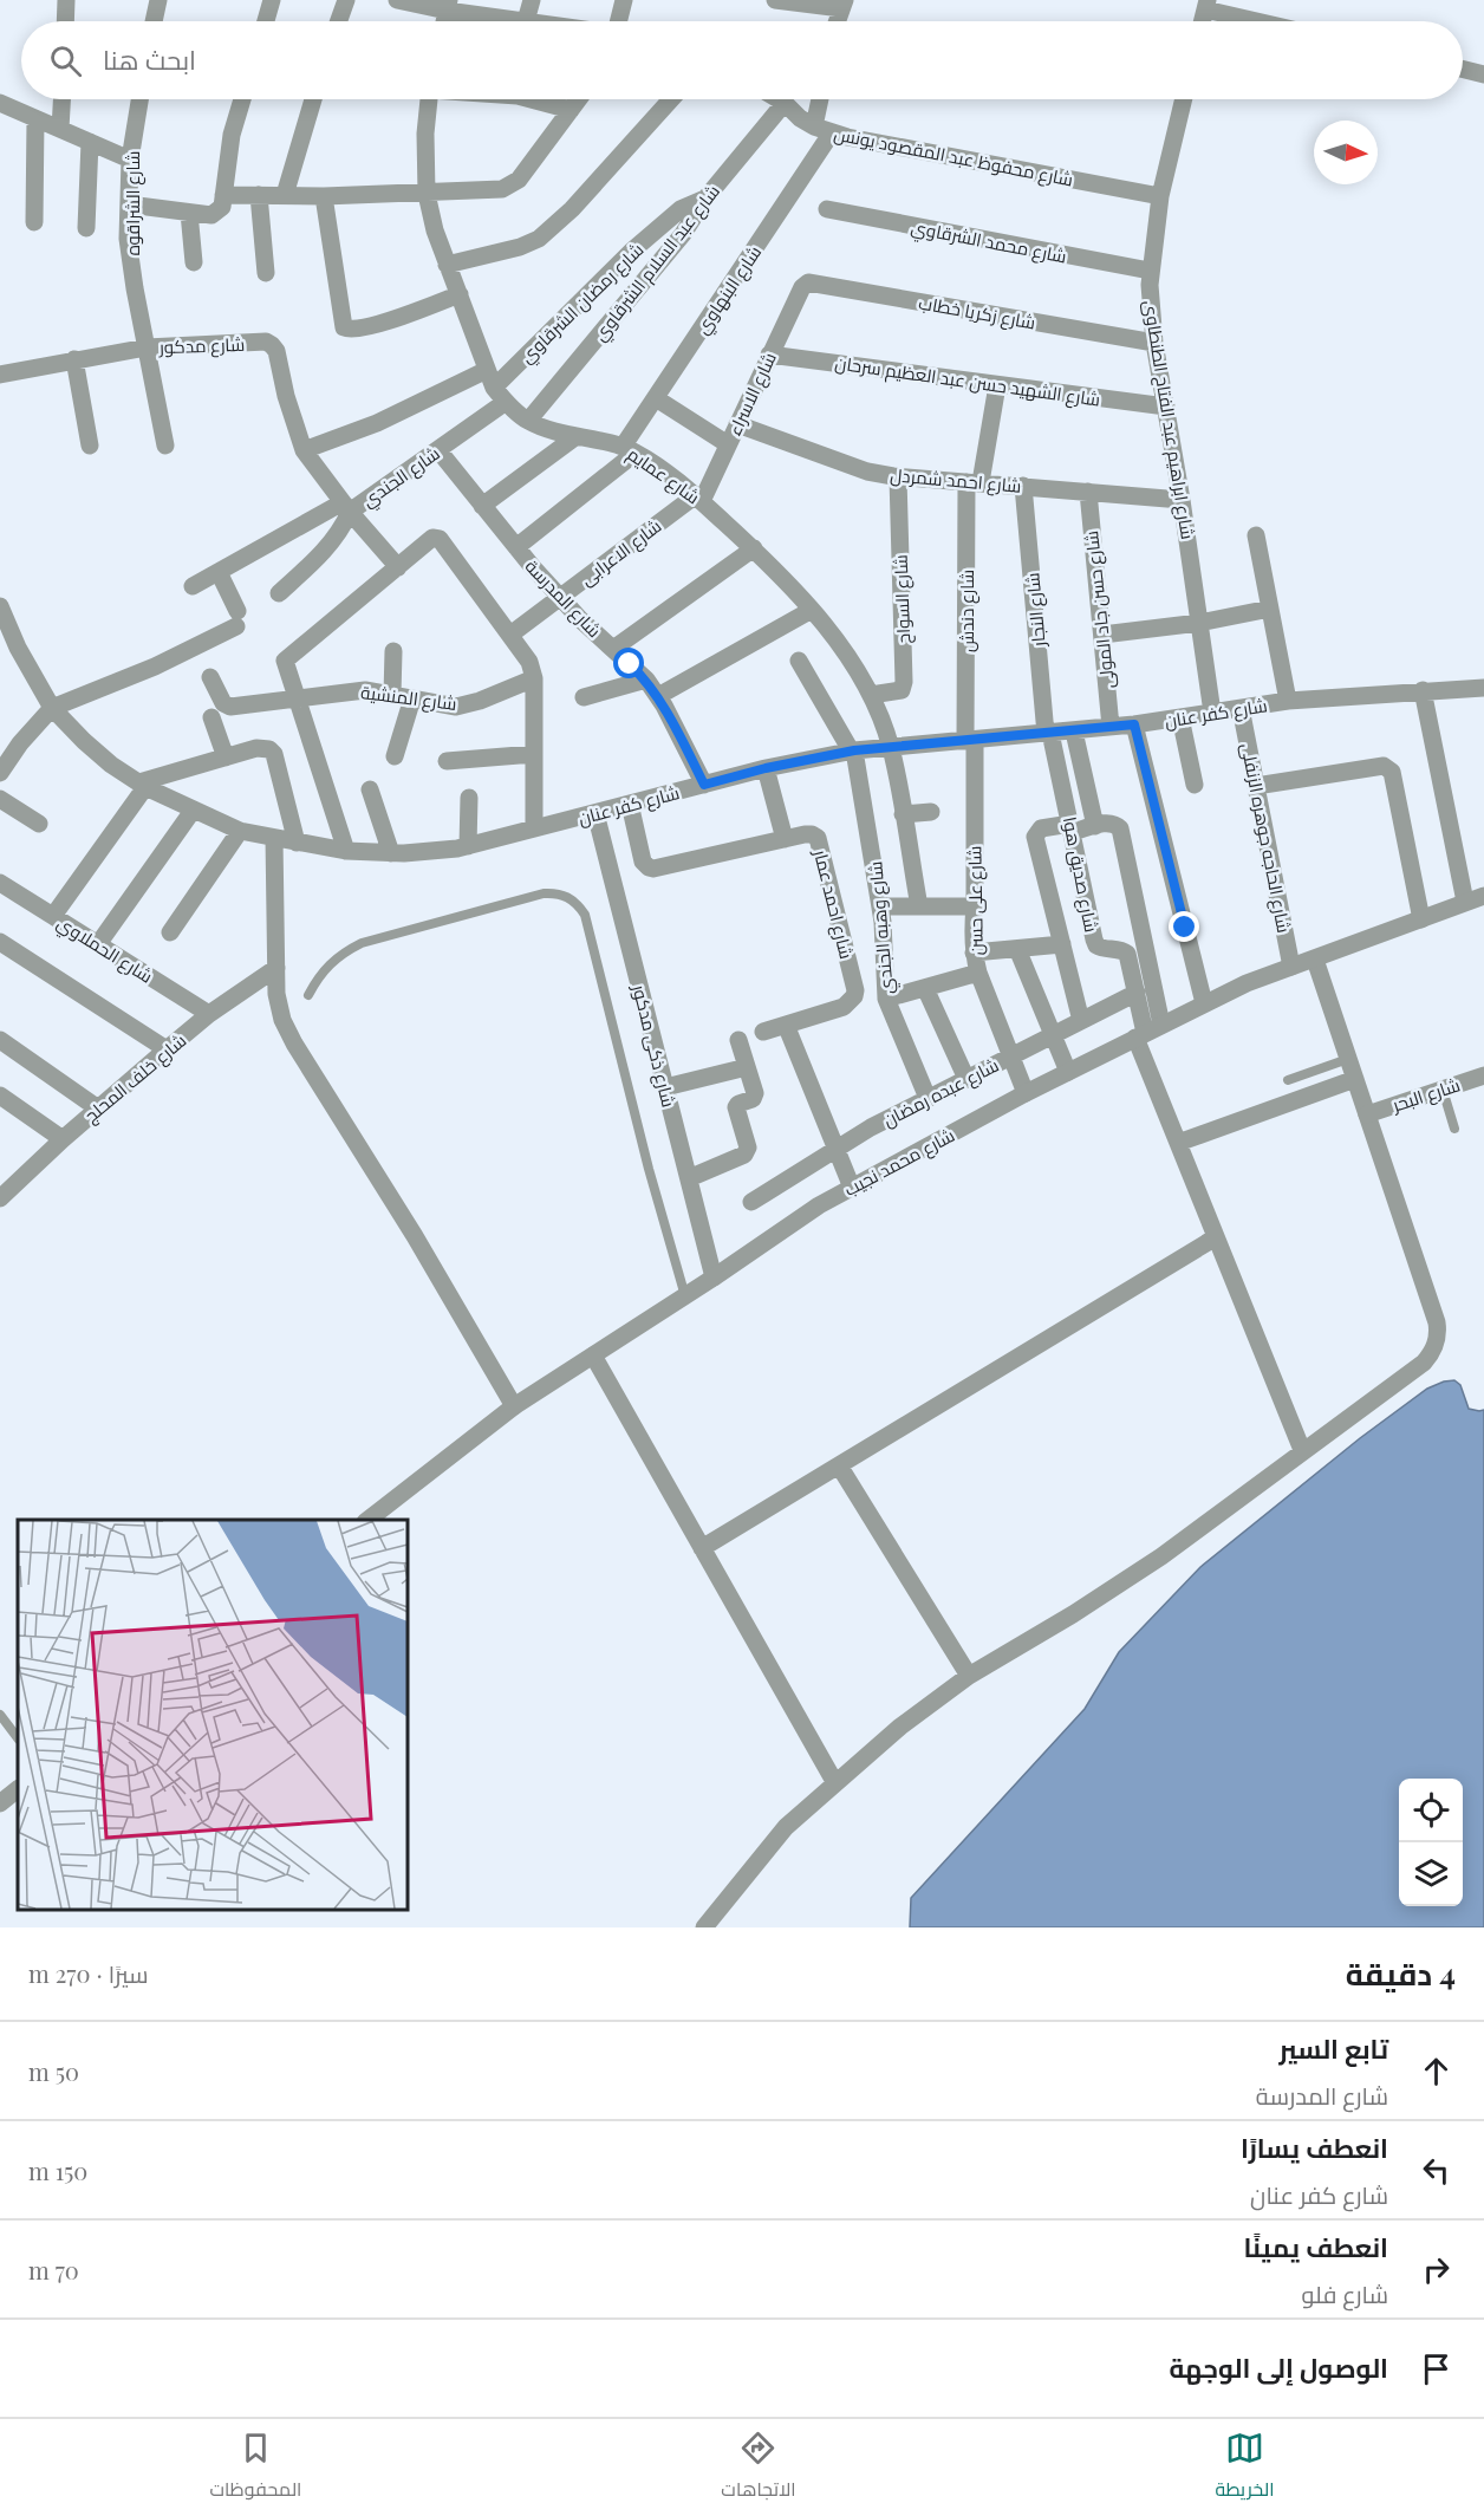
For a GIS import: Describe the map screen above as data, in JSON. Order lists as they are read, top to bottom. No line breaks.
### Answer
{"streets":{"street":["شارع محفوظ عبد المقصود يونس","شارع الشراقوه","شارع محمد الشرقاوي","شارع عبد السلام الشرقاوي","شارع البنهاوي","شارع رمضان الشرقاوي","شارع زكريا خطاب","شارع مدكور","شارع الشهيد حسن عبد العظيم سرحان","شارع الاسراء","شارع ابراهيم عبد الفتاح الطنطاوى","شارع عمايم","شارع الجندي","شارع احمد شمردل","شارع الاعرابى","شارع المدرسة","شارع السواح","شارع النجار","شارع حسن جاد المولى","شارع دندش","شارع المنشية","شارع كفر عنان","شارع الحاجه جوهره الزنفلى","شارع صديق هوا","شارع على حسن","شارع احمد عمار","شارع وهبه الجندي","شارع الحملاوي","شارع ذكى مدكور","شارع خلف المحلج","شارع عبده رمضان","شارع البحر","شارع محمد نجيب"]},"crossings":[["شارع محفوظ عبد المقصود يونس","شارع عبد السلام الشرقاوي"],["شارع محفوظ عبد المقصود يونس","شارع البنهاوي"],["شارع محفوظ عبد المقصود يونس","شارع ابراهيم عبد الفتاح الطنطاوى"],["شارع الشراقوه","شارع مدكور"],["شارع محمد الشرقاوي","شارع ابراهيم عبد الفتاح الطنطاوى"],["شارع عبد السلام الشرقاوي","شارع رمضان الشرقاوي"],["شارع عبد السلام الشرقاوي","شارع عمايم"],["شارع البنهاوي","شارع عمايم"],["شارع البنهاوي","شارع المدرسة"],["شارع رمضان الشرقاوي","شارع عمايم"],["شارع رمضان الشرقاوي","شارع الجندي"],["شارع زكريا خطاب","شارع الاسراء"],["شارع زكريا خطاب","شارع ابراهيم عبد الفتاح الطنطاوى"],["شارع مدكور","شارع الجندي"],["شارع الشهيد حسن عبد العظيم سرحان","شارع الاسراء"],["شارع الشهيد حسن عبد العظيم سرحان","شارع ابراهيم عبد الفتاح الطنطاوى"],["شارع الشهيد حسن عبد العظيم سرحان","شارع دندش"],["شارع الاسراء","شارع عمايم"],["شارع الاسراء","شارع احمد شمردل"],["شارع الاسراء","شارع الاعرابى"],["شارع ابراهيم عبد الفتاح الطنطاوى","شارع احمد شمردل"],["شارع ابراهيم عبد الفتاح الطنطاوى","شارع كفر عنان"],["شارع عمايم","شارع الجندي"],["شارع عمايم","شارع الاعرابى"],["شارع عمايم","شارع السواح"],["شارع عمايم","شارع كفر عنان"],["شارع الجندي","شارع المدرسة"],["شارع احمد شمردل","شارع السواح"],["شارع احمد شمردل","شارع النجار"],["شارع احمد شمردل","شارع حسن جاد المولى"],["شارع احمد شمردل","شارع دندش"],["شارع الاعرابى","شارع المدرسة"],["شارع المدرسة","شارع كفر عنان"],["شارع النجار","شارع كفر عنان"],["شارع النجار","شارع صديق هوا"],["شارع حسن جاد المولى","شارع كفر عنان"],["شارع دندش","شارع كفر عنان"],["شارع دندش","شارع على حسن"],["شارع كفر عنان","شارع الحاجه جوهره الزنفلى"],["شارع كفر عنان","شارع صديق هوا"],["شارع كفر عنان","شارع على حسن"],["شارع كفر عنان","شارع احمد عمار"],["شارع كفر عنان","شارع وهبه الجندي"],["شارع كفر عنان","شارع ذكى مدكور"],["شارع الحاجه جوهره الزنفلى","شارع محمد نجيب"],["شارع صديق هوا","شارع عبده رمضان"],["شارع صديق هوا","شارع محمد نجيب"],["شارع على حسن","شارع عبده رمضان"],["شارع على حسن","شارع محمد نجيب"],["شارع وهبه الجندي","شارع عبده رمضان"],["شارع الحملاوي","شارع خلف المحلج"],["شارع ذكى مدكور","شارع محمد نجيب"]],"north":"right","page":{"search":"ابحث هنا","heading":["4 دقيقة","سيرًا · 270 m"],"list":[["تابع السير","شارع المدرسة","50 m"],["انعطف يسارًا","شارع كفر عنان","150 m"],["انعطف يمينًا","شارع فلو","70 m"],"الوصول إلى الوجهة"],"nav":["الخريطة","الاتجاهات","المحفوظات"]}}
